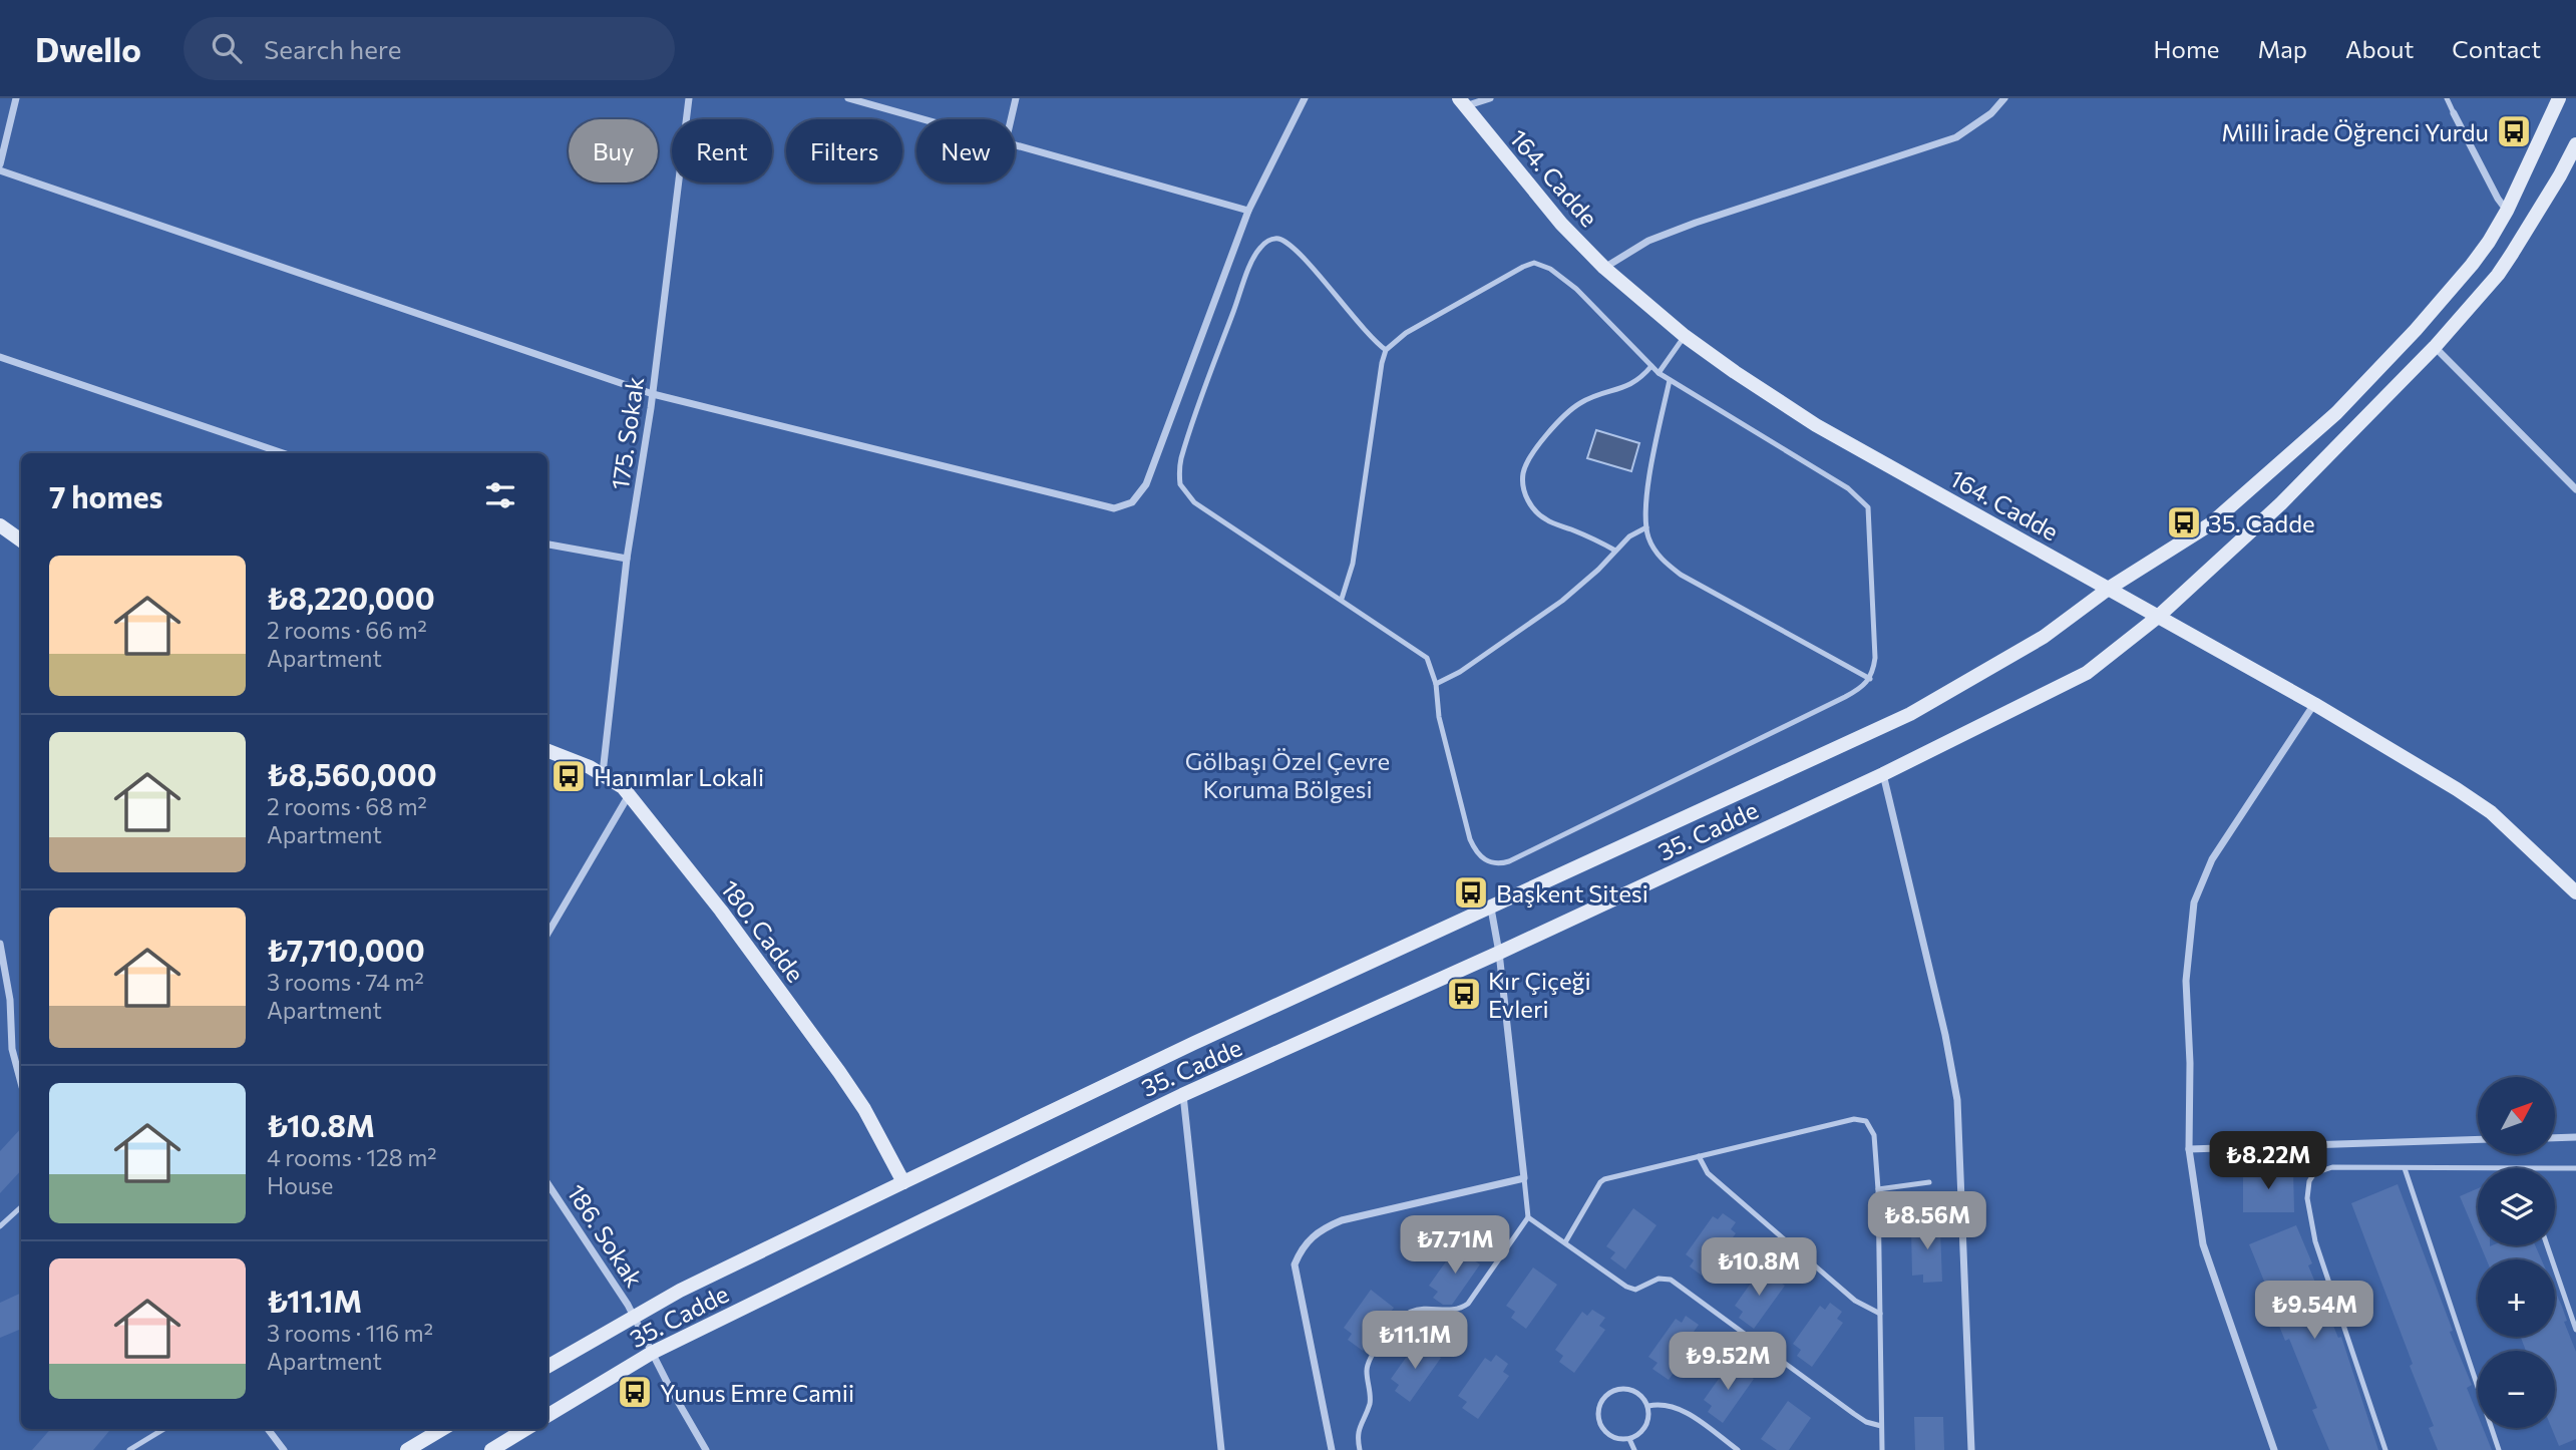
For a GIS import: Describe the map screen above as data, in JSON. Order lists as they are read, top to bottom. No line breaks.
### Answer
{"streets":{"street":["164. Cadde","175. Sokak","35. Cadde","180. Cadde","186. Sokak"]},"crossings":[["164. Cadde","35. Cadde"],["175. Sokak","180. Cadde"],["35. Cadde","180. Cadde"],["35. Cadde","186. Sokak"]],"parks":["Gölbaşı Özel Çevre Koruma Bölgesi"],"places":{"bus stop":["Milli İrade Öğrenci Yurdu","35. Cadde","Hanımlar Lokali","Başkent Sitesi","Kır Çiçeği Evleri","Yunus Emre Camii"]},"north":"top right","page":{"header":"Dwello","search":"Search here","nav":["Home","Map","About","Contact"],"chip":["Buy","Rent","Filters","New"],"heading":"7 homes","list":[{"name":"₺8,220,000","note":"2 rooms · 66 m² · Apartment"},{"name":"₺8,560,000","note":"2 rooms · 68 m² · Apartment"},{"name":"₺7,710,000","note":"3 rooms · 74 m² · Apartment"},{"name":"₺10.8M","note":"4 rooms · 128 m² · House"},{"name":"₺11.1M","note":"3 rooms · 116 m² · Apartment"}],"map_buttons":["+","−"],"price":["₺8.22M","₺8.56M","₺7.71M","₺10.8M","₺9.54M","₺11.1M","₺9.52M"]}}
